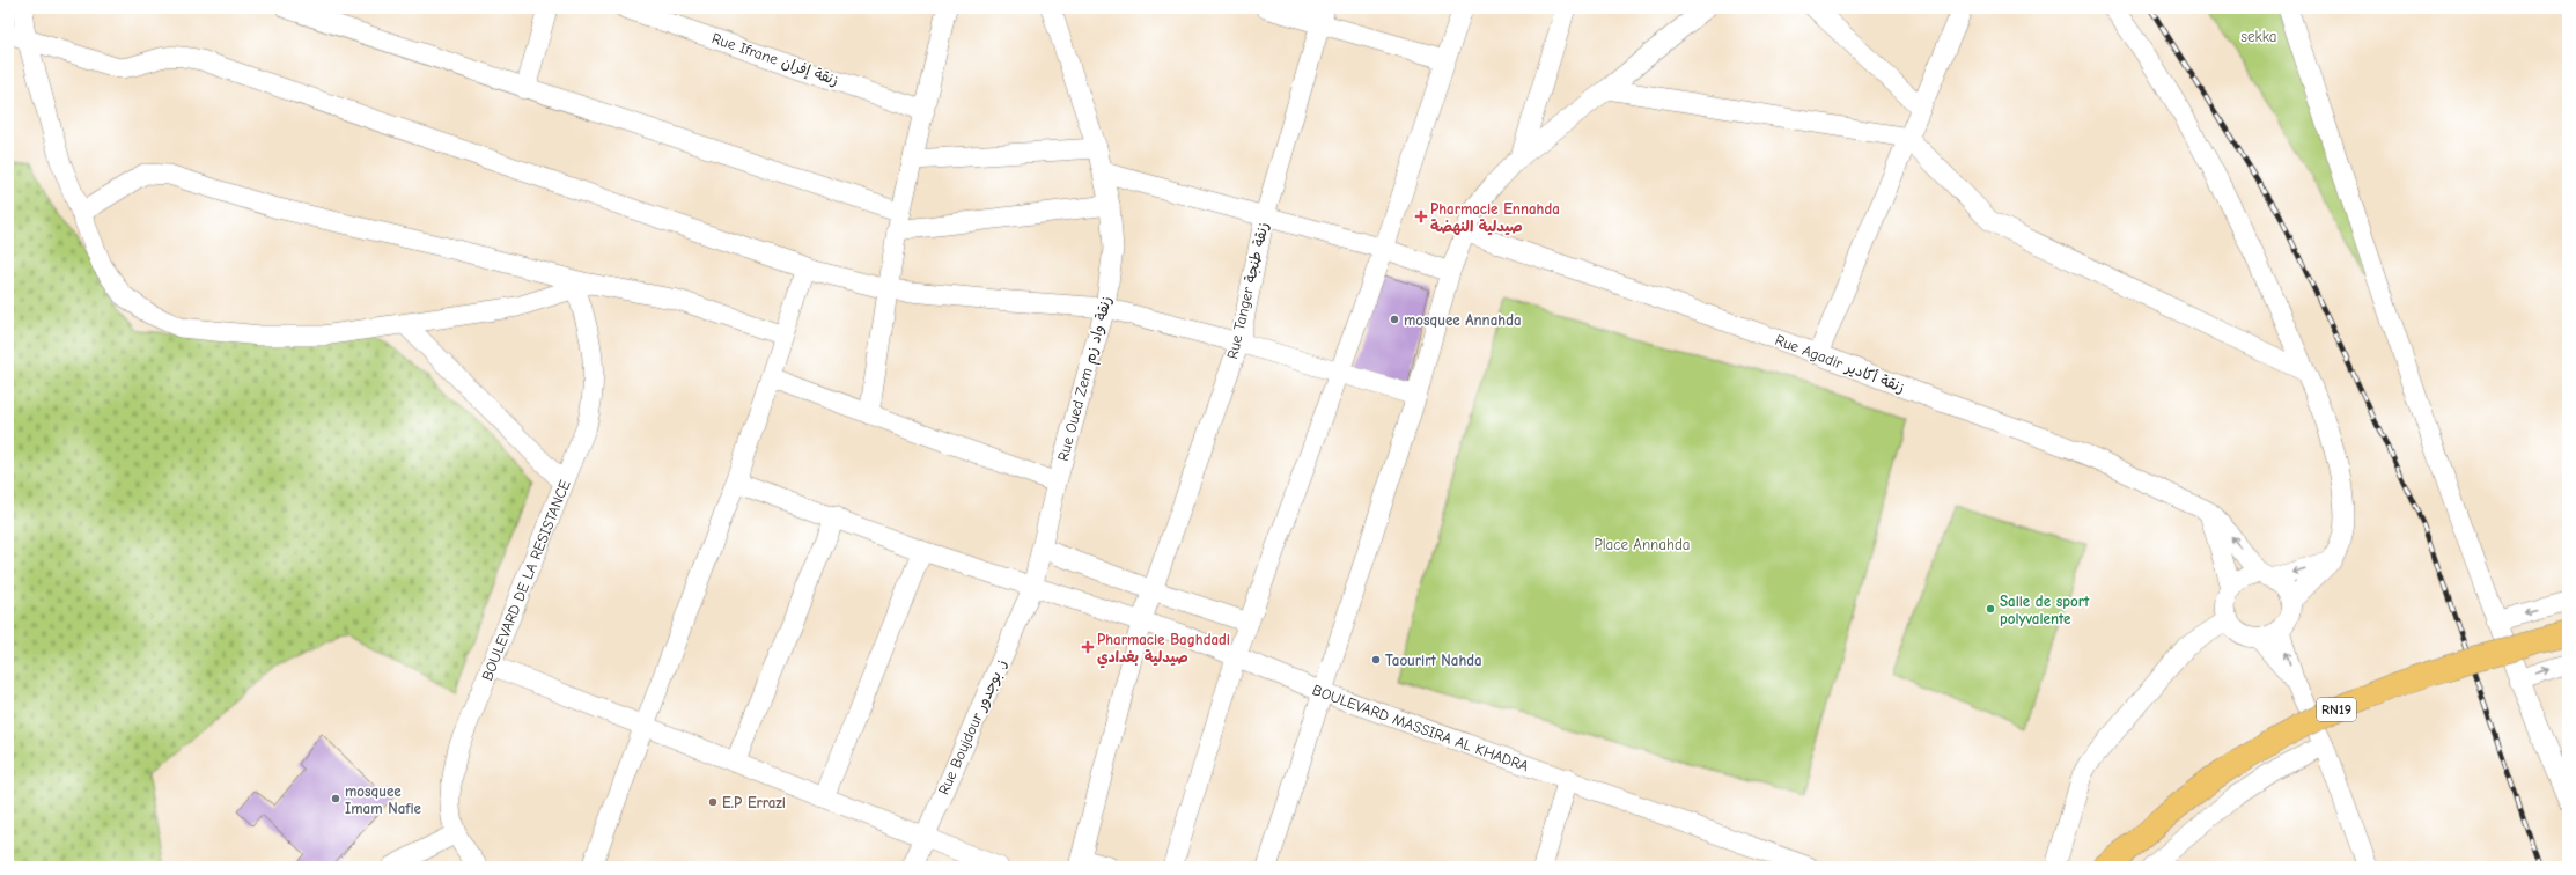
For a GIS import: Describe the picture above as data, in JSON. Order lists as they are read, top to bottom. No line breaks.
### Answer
{"streets":{"main road":["RN19"],"street":["Rue Ifrane زنقة إفران","Rue Tanger زنقة طنجة","Rue Agadir زنقة أكادير","Rue Oued Zem زنقة واد زم","BOULEVARD DE LA RESISTANCE","Rue Boujdour ز. بوجدور","BOULEVARD MASSIRA AL KHADRA"]},"crossings":[["Rue Tanger زنقة طنجة","BOULEVARD MASSIRA AL KHADRA"],["Rue Oued Zem زنقة واد زم","Rue Boujdour ز. بوجدور"],["Rue Oued Zem زنقة واد زم","BOULEVARD MASSIRA AL KHADRA"],["Rue Boujdour ز. بوجدور","BOULEVARD MASSIRA AL KHADRA"]],"parks":["sekka","Place Annahda"],"places":{"health":["Pharmacie Ennahda صيدلية النهضة","Pharmacie Baghdadi صيدلية بغدادي"],"other":["mosquee Annahda","Salle de sport polyvalente","Taourirt Nahda","mosquee Imam Nafie","E.P Errazi"]}}
